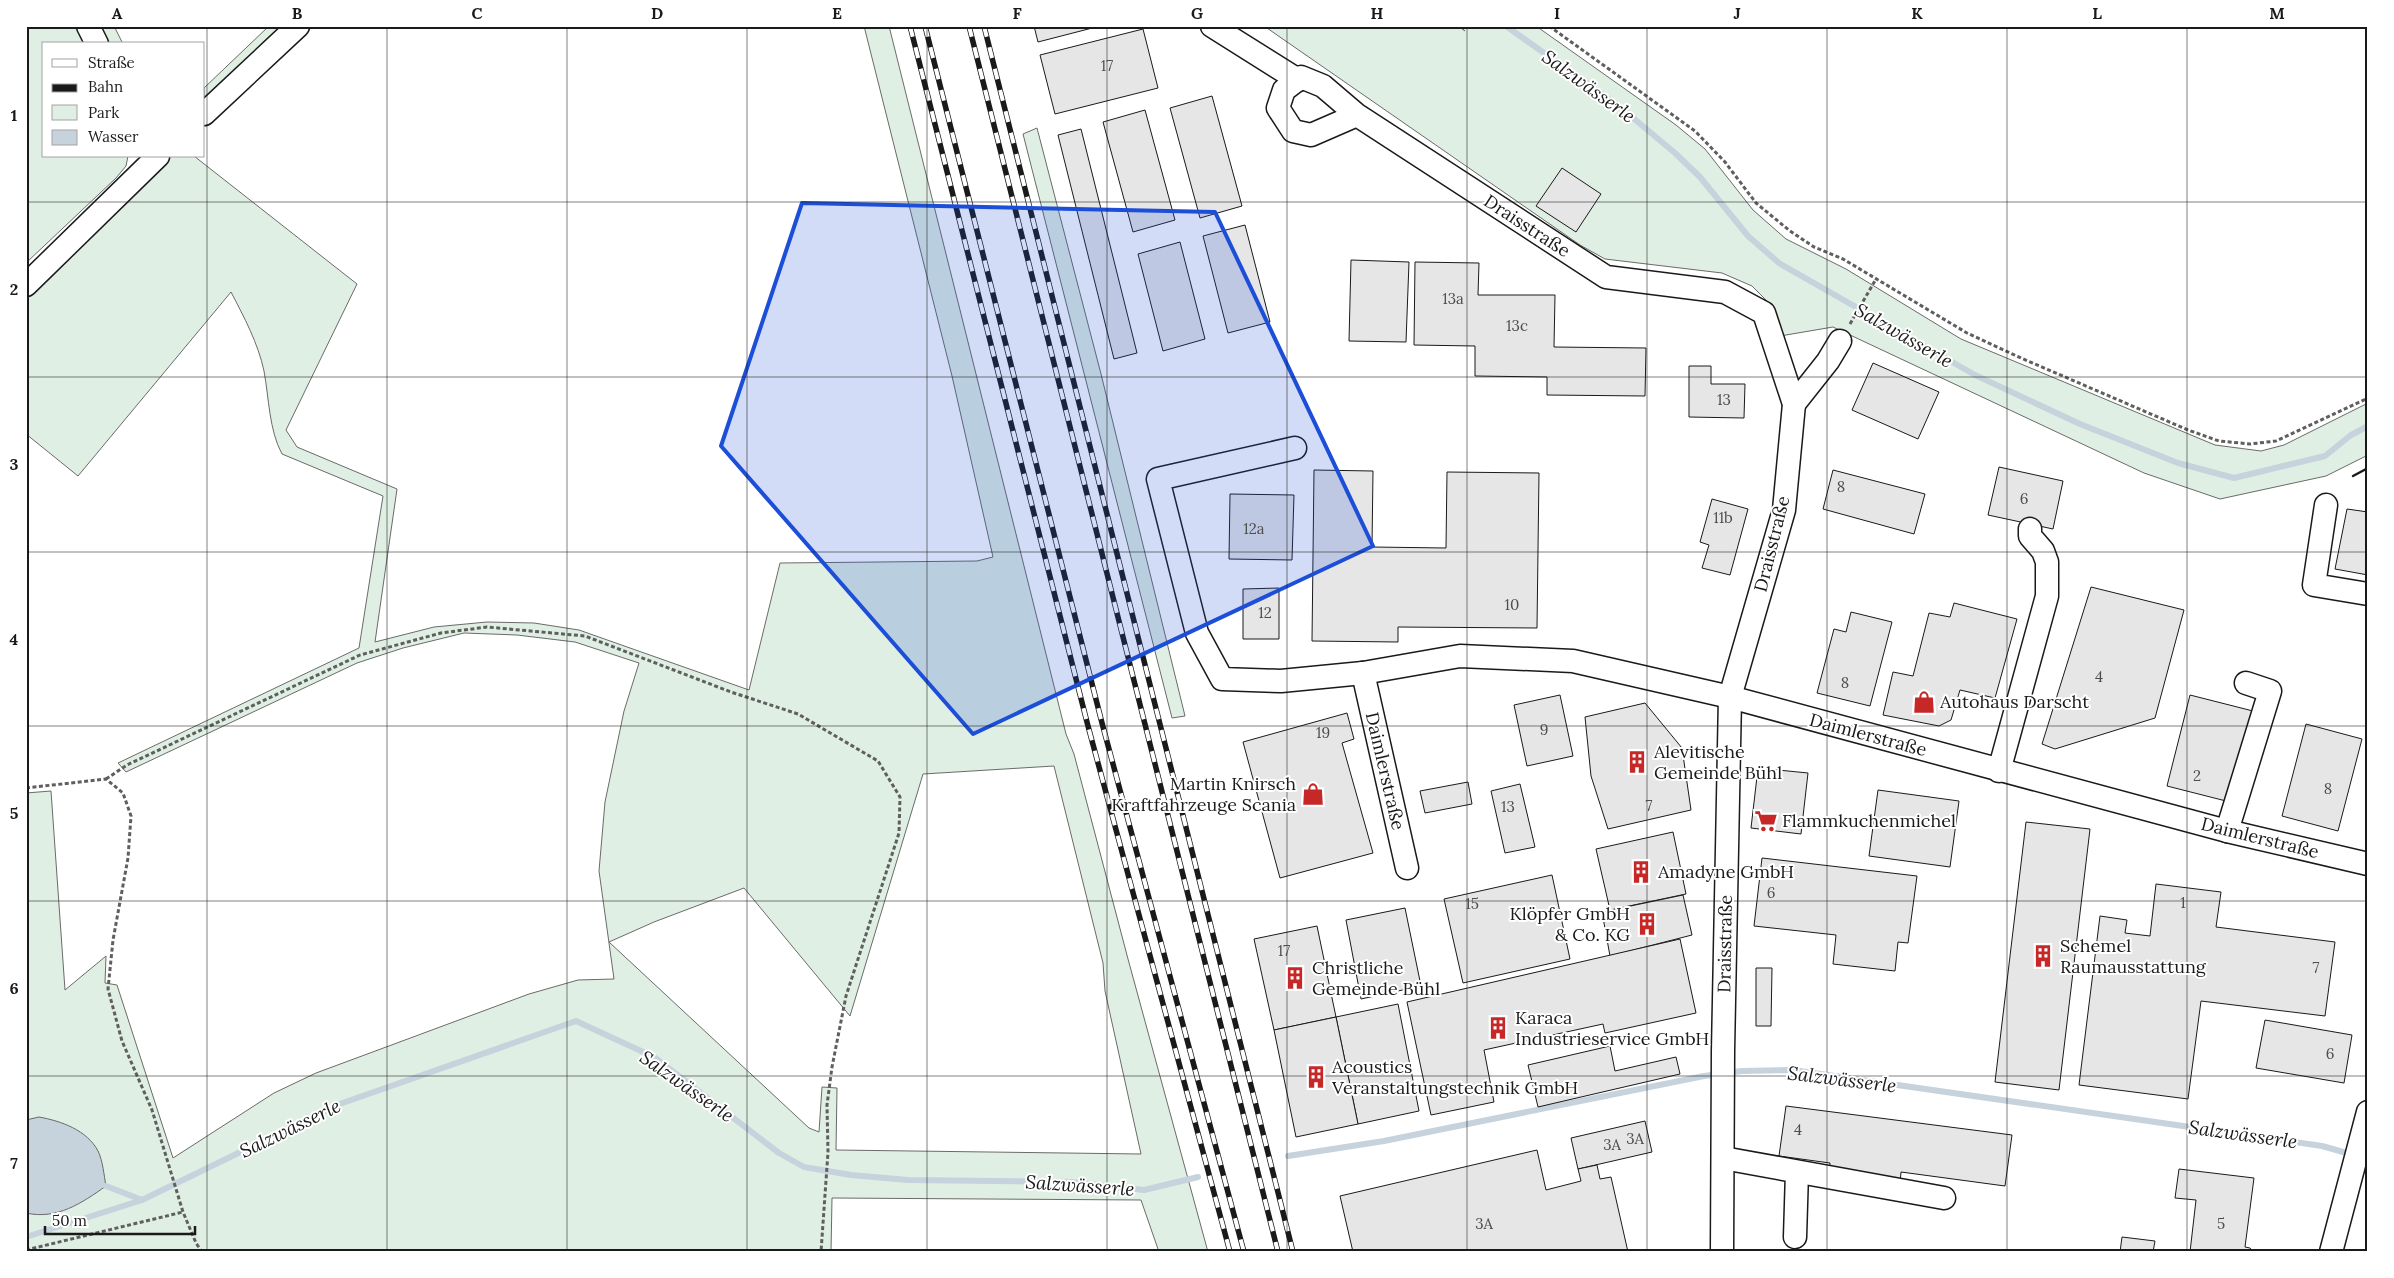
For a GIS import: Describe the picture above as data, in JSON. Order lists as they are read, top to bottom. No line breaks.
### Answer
{"streets":{"street":["Draisstraße","Daimlerstraße"]},"crossings":[["Draisstraße","Daimlerstraße"]],"water":["Salzwässerle"],"places":{"shop":["Autohaus Darscht","Martin Knirsch Kraftfahrzeuge Scania"],"building":["Alevitische Gemeinde Bühl","Amadyne GmbH","Klöpfer GmbH & Co. KG","Schemel Raumausstattung","Christliche Gemeinde Bühl","Karaca Industrieservice GmbH","Acoustics Veranstaltungstechnik GmbH"],"supermarket":["Flammkuchenmichel"]},"house_numbers":["17","13a","13c","13","8","6","11b","12a","10","12","4","8","9","19","2","8","7","13","6","1","15","17","7","6","4","3A","3A","3A","5"],"legend":["Straße","Bahn","Park","Wasser"],"scale_bar":"50 m","grid":{"columns":["A","B","C","D","E","F","G","H","I","J","K","L","M"],"rows":["1","2","3","4","5","6","7"]}}
